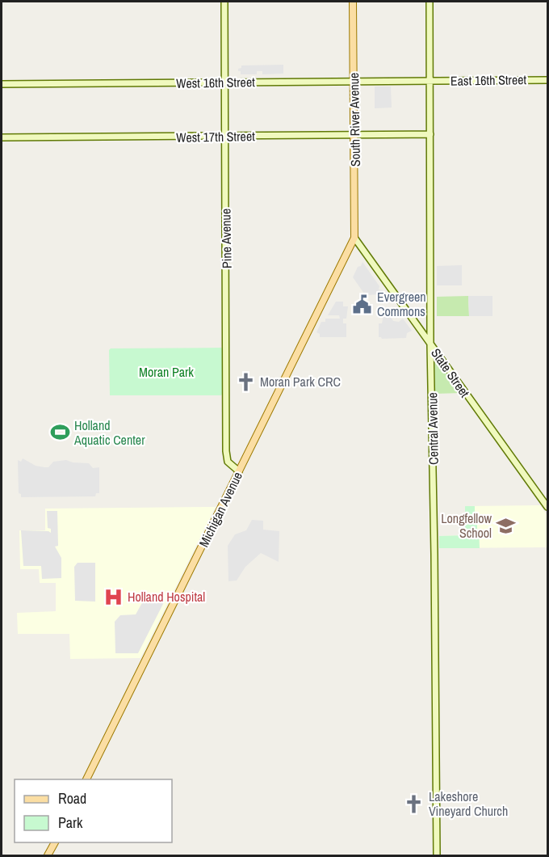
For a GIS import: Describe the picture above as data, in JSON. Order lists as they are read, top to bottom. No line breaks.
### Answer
{"streets":{"main road":["South River Avenue","Michigan Avenue"],"street":["East 16th Street","West 16th Street","West 17th Street","Pine Avenue","State Street","Central Avenue"]},"crossings":[["East 16th Street","West 16th Street"],["East 16th Street","Central Avenue"],["West 16th Street","South River Avenue"],["West 16th Street","Pine Avenue"],["West 16th Street","Central Avenue"],["South River Avenue","West 17th Street"],["South River Avenue","State Street"],["South River Avenue","Michigan Avenue"],["West 17th Street","Pine Avenue"],["West 17th Street","Central Avenue"],["Pine Avenue","Michigan Avenue"],["State Street","Central Avenue"],["State Street","Michigan Avenue"]],"parks":["Moran Park"],"places":{"public building":["Evergreen Commons"],"church":["Moran Park CRC","Lakeshore Vineyard Church"],"sports":["Holland Aquatic Center"],"school or university":["Longfellow School"],"hospital":["Holland Hospital"]},"legend":["Road","Park"]}
